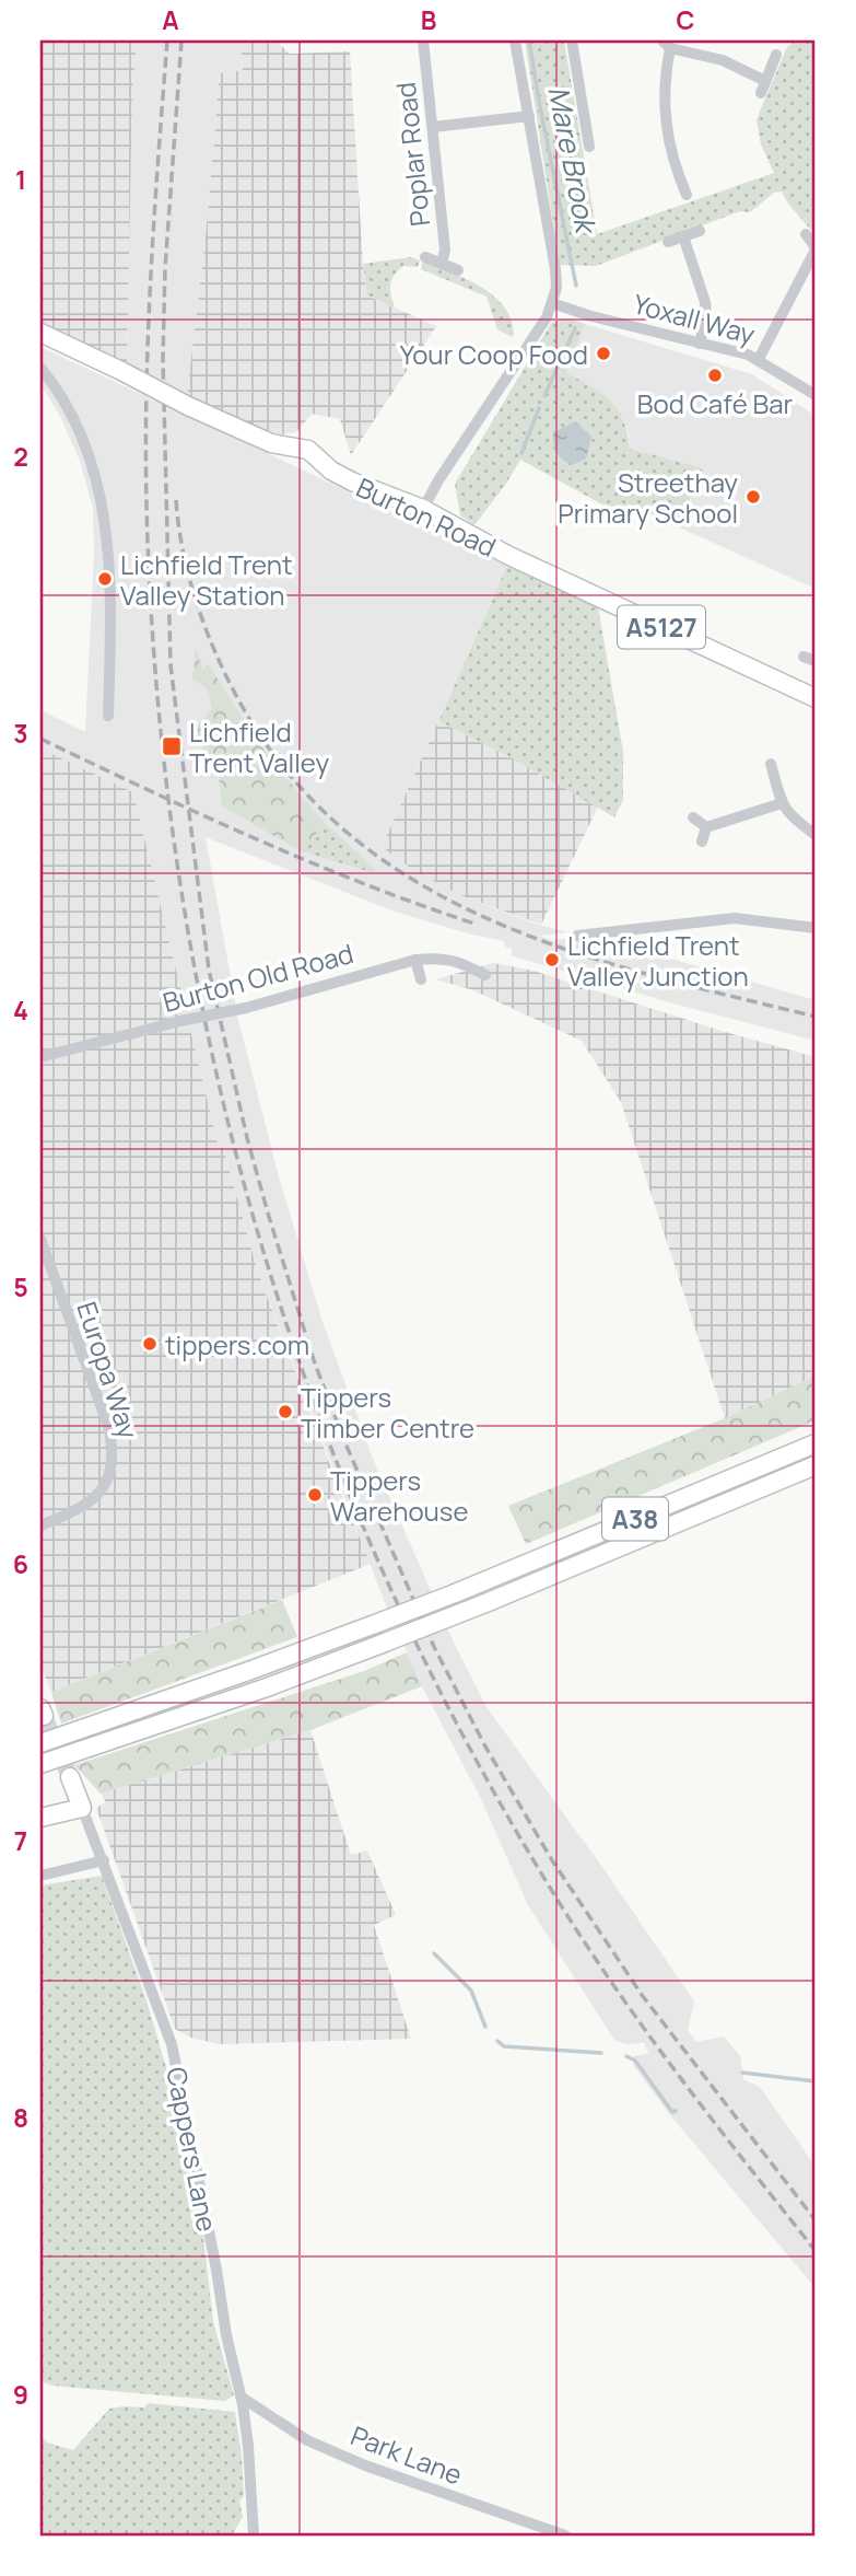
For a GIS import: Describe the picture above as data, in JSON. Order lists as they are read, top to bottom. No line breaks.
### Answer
{"streets":{"highway":["Burton Road","A5127","A38","Cappers Lane"],"street":["Poplar Road","Yoxall Way","Burton Old Road","Europa Way","Park Lane"]},"crossings":[["Cappers Lane","Park Lane"]],"water":["Mare Brook"],"places":{"other":["Your Coop Food","Bod Café Bar","Streethay Primary School","Lichfield Trent Valley Station","Lichfield Trent Valley Junction","tippers.com","Tippers Timber Centre","Tippers Warehouse"],"transit":["Lichfield Trent Valley"]},"grid":{"columns":["A","B","C"],"rows":["1","2","3","4","5","6","7","8","9"]}}
